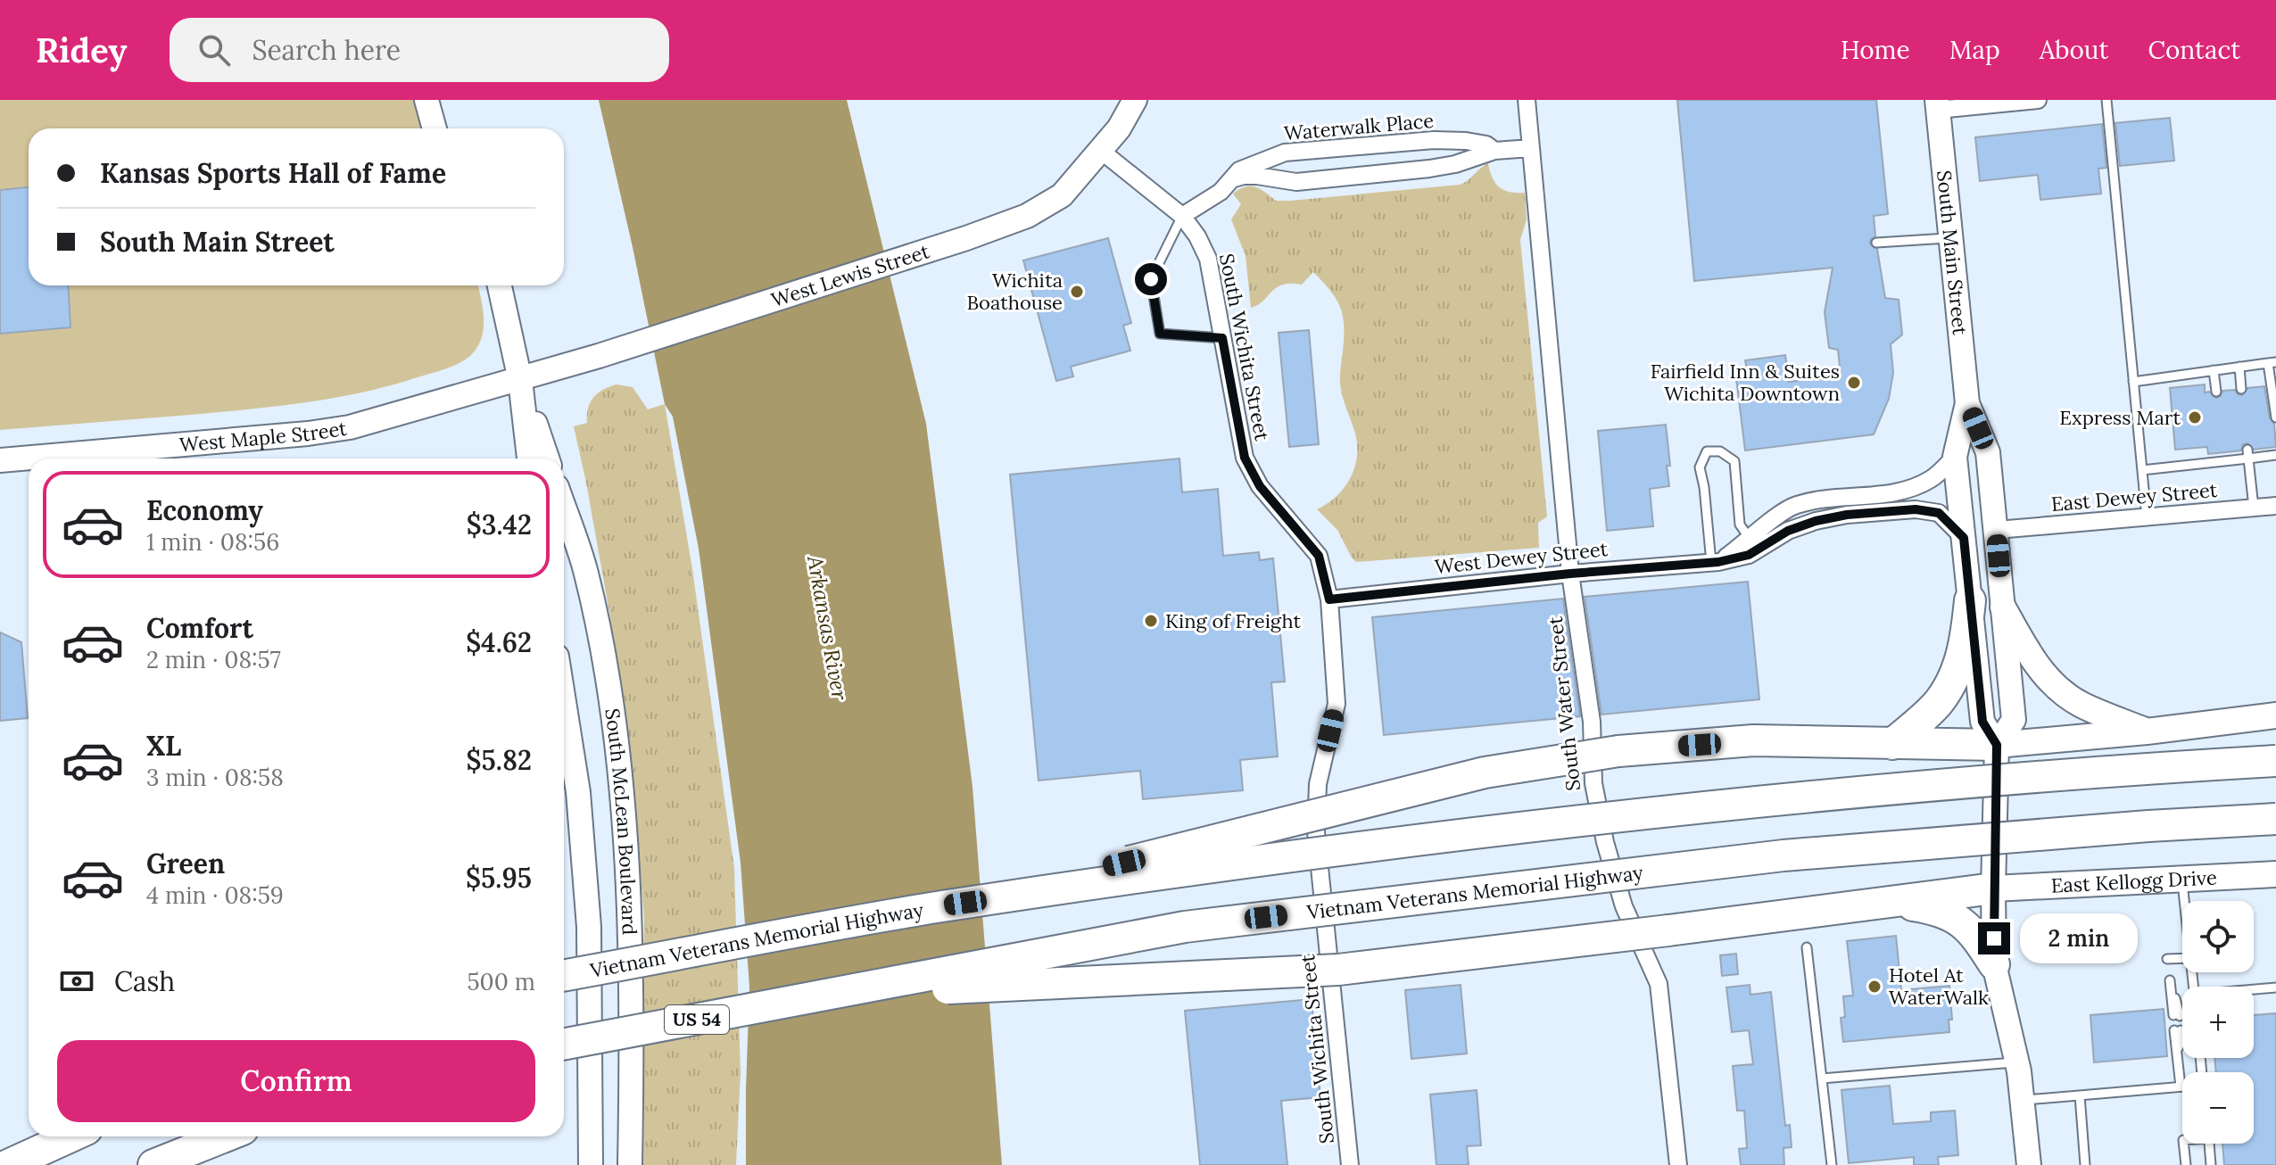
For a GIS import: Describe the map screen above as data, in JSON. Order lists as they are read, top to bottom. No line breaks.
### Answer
{"streets":{"highway":["Vietnam Veterans Memorial Highway","US 54"],"main road":["East Kellogg Drive"],"street":["Waterwalk Place","South Main Street","West Lewis Street","South Wichita Street","West Maple Street","East Dewey Street","West Dewey Street","South Water Street","South McLean Boulevard"]},"crossings":[["Waterwalk Place","South Wichita Street"],["Waterwalk Place","South Water Street"],["South Main Street","East Dewey Street"],["South Main Street","West Dewey Street"],["South Main Street","East Kellogg Drive"],["West Lewis Street","South Wichita Street"],["West Lewis Street","West Maple Street"],["South Wichita Street","West Dewey Street"],["West Dewey Street","South Water Street"]],"water":["Arkansas River"],"places":["Wichita Boathouse","Fairfield Inn & Suites Wichita Downtown","Express Mart","King of Freight","Hotel At WaterWalk"],"page":{"header":"Ridey","search":"Search here","nav":["Home","Map","About","Contact"],"banner":["Kansas Sports Hall of Fame","South Main Street"],"list":[{"name":"Economy","note":"1 min · 08:56","value":"$3.42"},{"name":"Comfort","note":"2 min · 08:57","value":"$4.62"},{"name":"XL","note":"3 min · 08:58","value":"$5.82"},{"name":"Green","note":"4 min · 08:59","value":"$5.95"}],"map_buttons":["+","−"],"bubble":"2 min","pay":["Cash","500 m"],"buttons":"Confirm"}}
